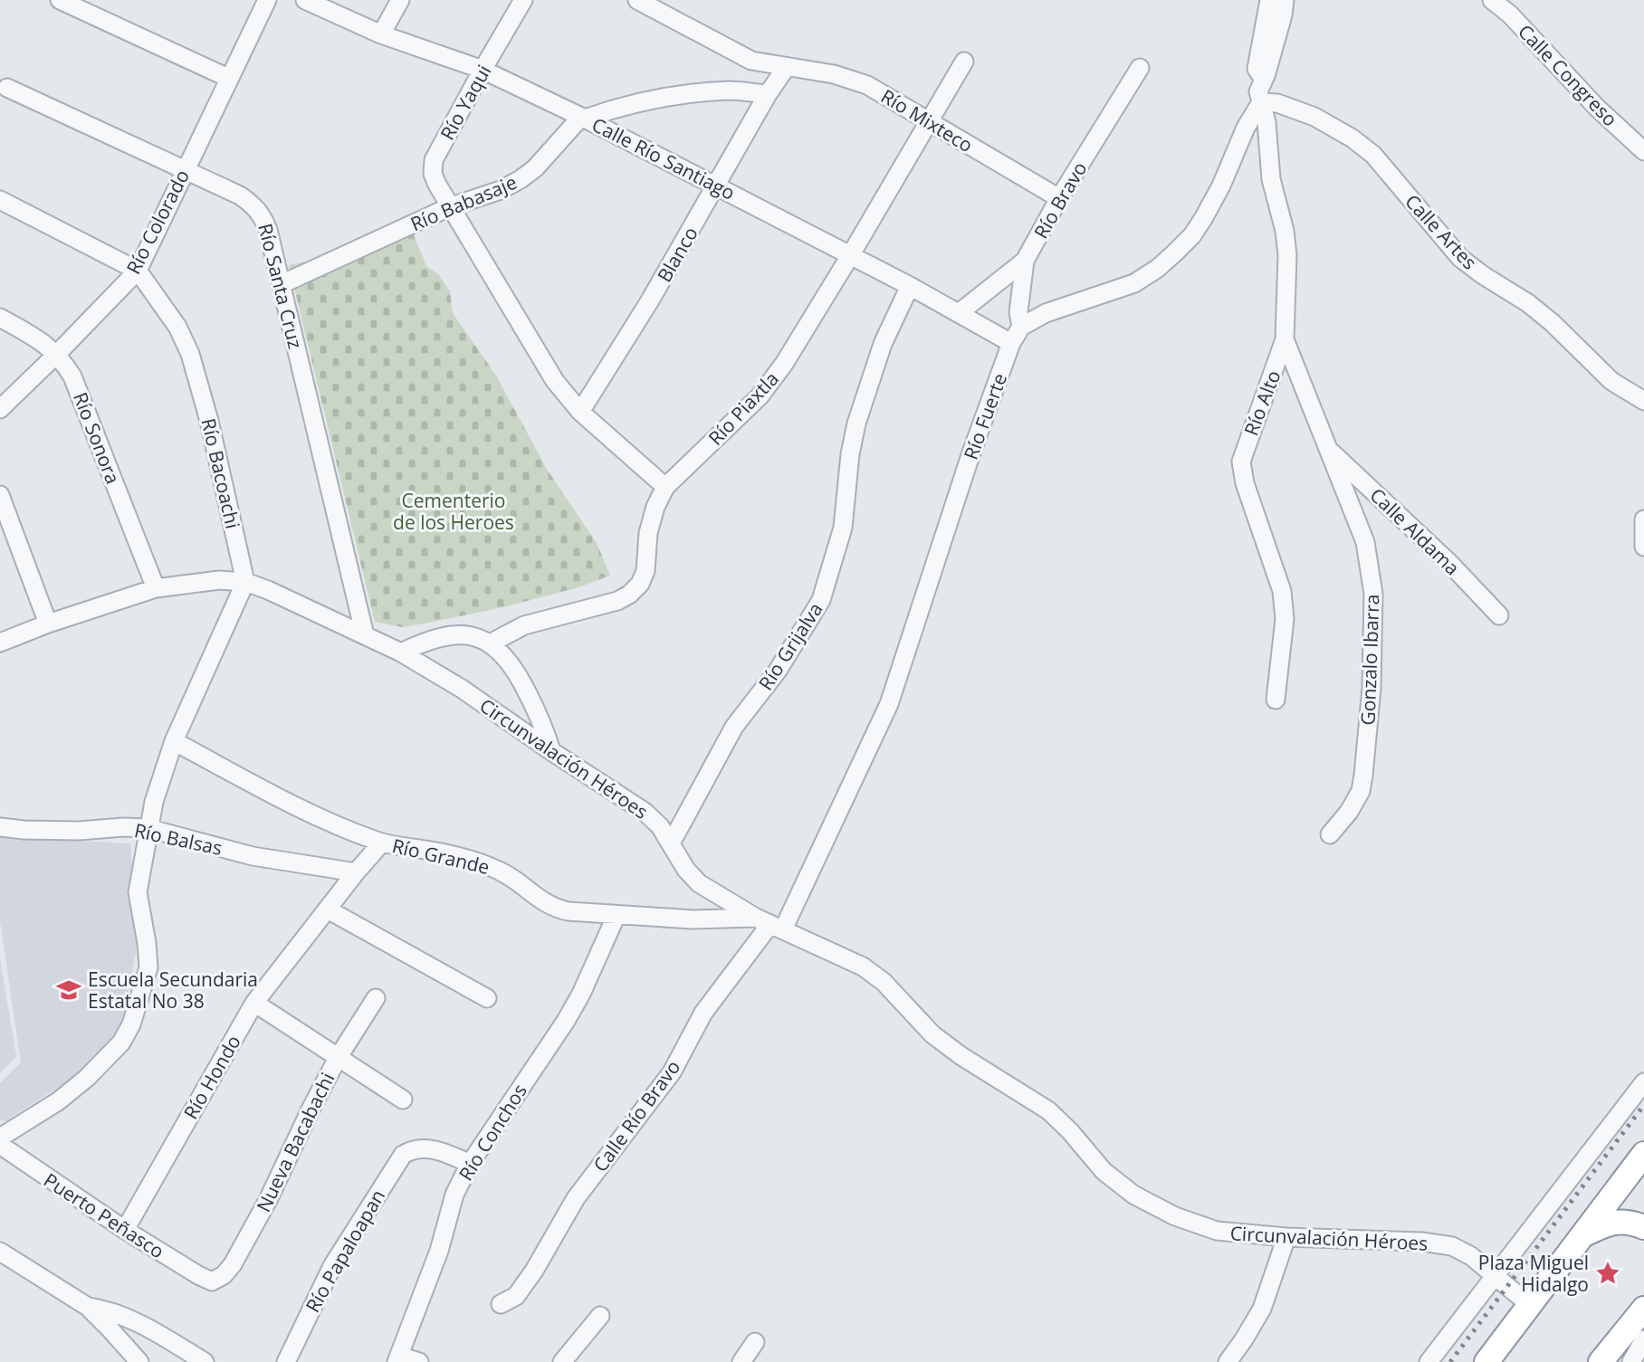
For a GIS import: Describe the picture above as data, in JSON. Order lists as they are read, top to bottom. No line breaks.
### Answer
{"streets":{"street":["Calle Congreso","Río Yaqui","Río Mixteco","Calle Río Santiago","Río Bravo","Río Babasaje","Río Colorado","Calle Artes","Blanco","Río Santa Cruz","Río Alto","Río Piaxtla","Río Fuerte","Río Sonora","Río Bacoachi","Calle Aldama","Río Grijalva","Gonzalo Ibarra","Circunvalación Héroes","Río Balsas","Río Grande","Río Hondo","Calle Río Bravo","Río Conchos","Nueva Bacabachi","Puerto Peñasco","Río Papaloapan"]},"crossings":[["Río Yaqui","Calle Río Santiago"],["Río Yaqui","Río Babasaje"],["Río Yaqui","Blanco"],["Río Yaqui","Río Piaxtla"],["Río Mixteco","Río Bravo"],["Río Mixteco","Blanco"],["Río Mixteco","Río Piaxtla"],["Calle Río Santiago","Río Bravo"],["Calle Río Santiago","Río Babasaje"],["Calle Río Santiago","Blanco"],["Calle Río Santiago","Río Piaxtla"],["Calle Río Santiago","Río Fuerte"],["Calle Río Santiago","Río Grijalva"],["Río Babasaje","Río Santa Cruz"],["Río Colorado","Río Santa Cruz"],["Río Colorado","Río Sonora"],["Río Colorado","Río Bacoachi"],["Calle Artes","Río Alto"],["Río Santa Cruz","Circunvalación Héroes"],["Río Alto","Gonzalo Ibarra"],["Río Fuerte","Circunvalación Héroes"],["Río Fuerte","Río Grande"],["Río Fuerte","Calle Río Bravo"],["Río Sonora","Circunvalación Héroes"],["Río Bacoachi","Circunvalación Héroes"],["Calle Aldama","Gonzalo Ibarra"],["Río Grijalva","Circunvalación Héroes"],["Circunvalación Héroes","Río Grande"],["Circunvalación Héroes","Calle Río Bravo"],["Río Balsas","Río Hondo"],["Río Grande","Río Hondo"],["Río Grande","Calle Río Bravo"],["Río Grande","Río Conchos"],["Río Hondo","Puerto Peñasco"],["Río Conchos","Río Papaloapan"],["Nueva Bacabachi","Puerto Peñasco"]],"parks":["Cementerio de los Heroes"],"places":{"school or university":["Escuela Secundaria Estatal No 38"],"place":["Plaza Miguel Hidalgo"]}}
